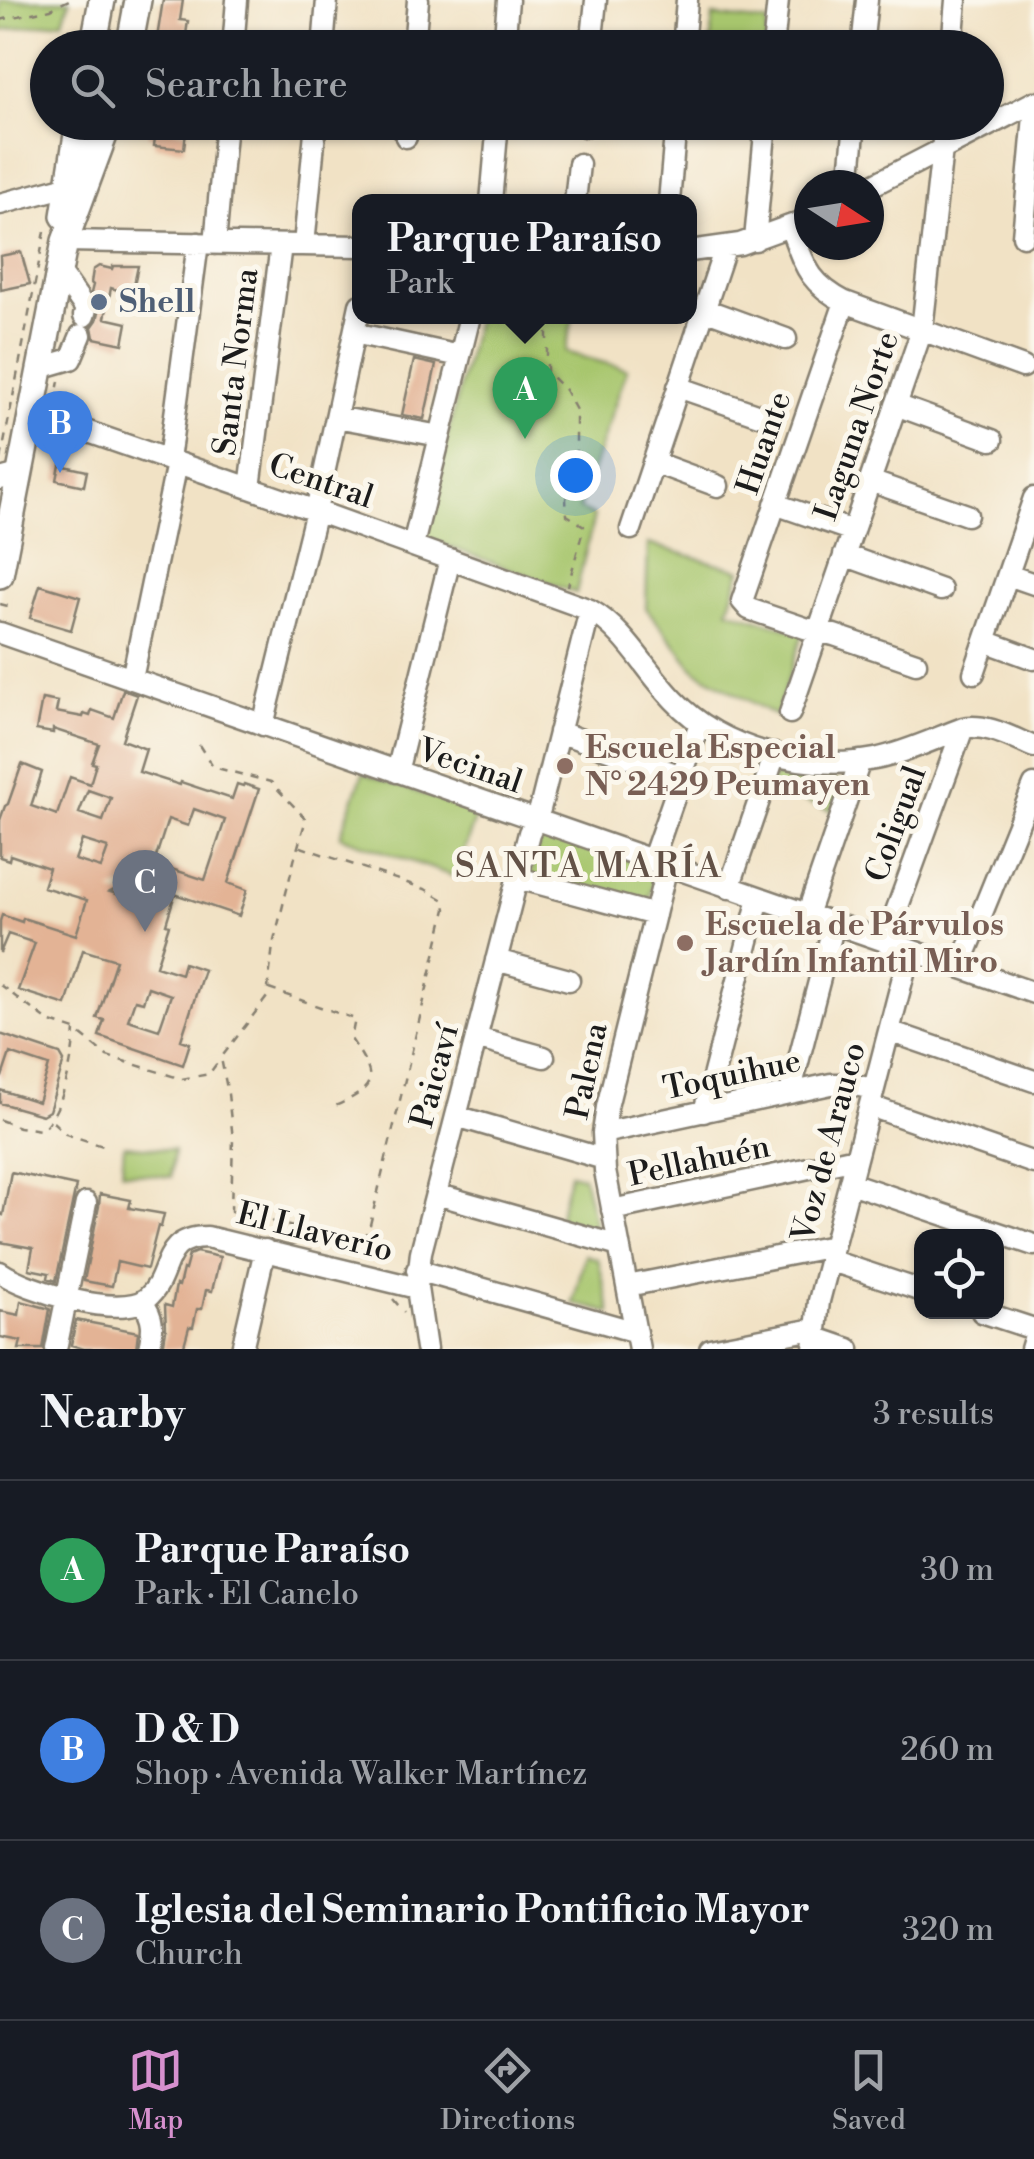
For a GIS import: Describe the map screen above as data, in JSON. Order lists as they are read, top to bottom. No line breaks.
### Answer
{"streets":{"street":["Santa Norma","Laguna Norte","Huante","Central","Vecinal","Coligual","Palena","Toquihue","Paicaví","Voz de Arauco","Pellahuén","El Llaverío"]},"crossings":[["Santa Norma","Central"],["Laguna Norte","Huante"],["Central","Paicaví"],["Vecinal","Coligual"],["Vecinal","Palena"],["Vecinal","Paicaví"],["Vecinal","Voz de Arauco"],["Palena","Toquihue"],["Palena","Pellahuén"],["Palena","El Llaverío"],["Toquihue","Voz de Arauco"],["Paicaví","El Llaverío"],["Voz de Arauco","Pellahuén"]],"districts":["SANTA MARÍA"],"places":["Shell","Escuela Especial N° 2429 Peumayen","Escuela de Párvulos Jardín Infantil Miro"],"north":"right","page":{"search":"Search here","popup":["Parque Paraíso","Park"],"pins":["A","B","C"],"heading":["Nearby","3 results"],"list":[{"mark":"A","name":"Parque Paraíso","note":"Park · El Canelo","value":"30 m"},{"mark":"B","name":"D & D","note":"Shop · Avenida Walker Martínez","value":"260 m"},{"mark":"C","name":"Iglesia del Seminario Pontificio Mayor","note":"Church","value":"320 m"}],"nav":["Map","Directions","Saved"]}}
